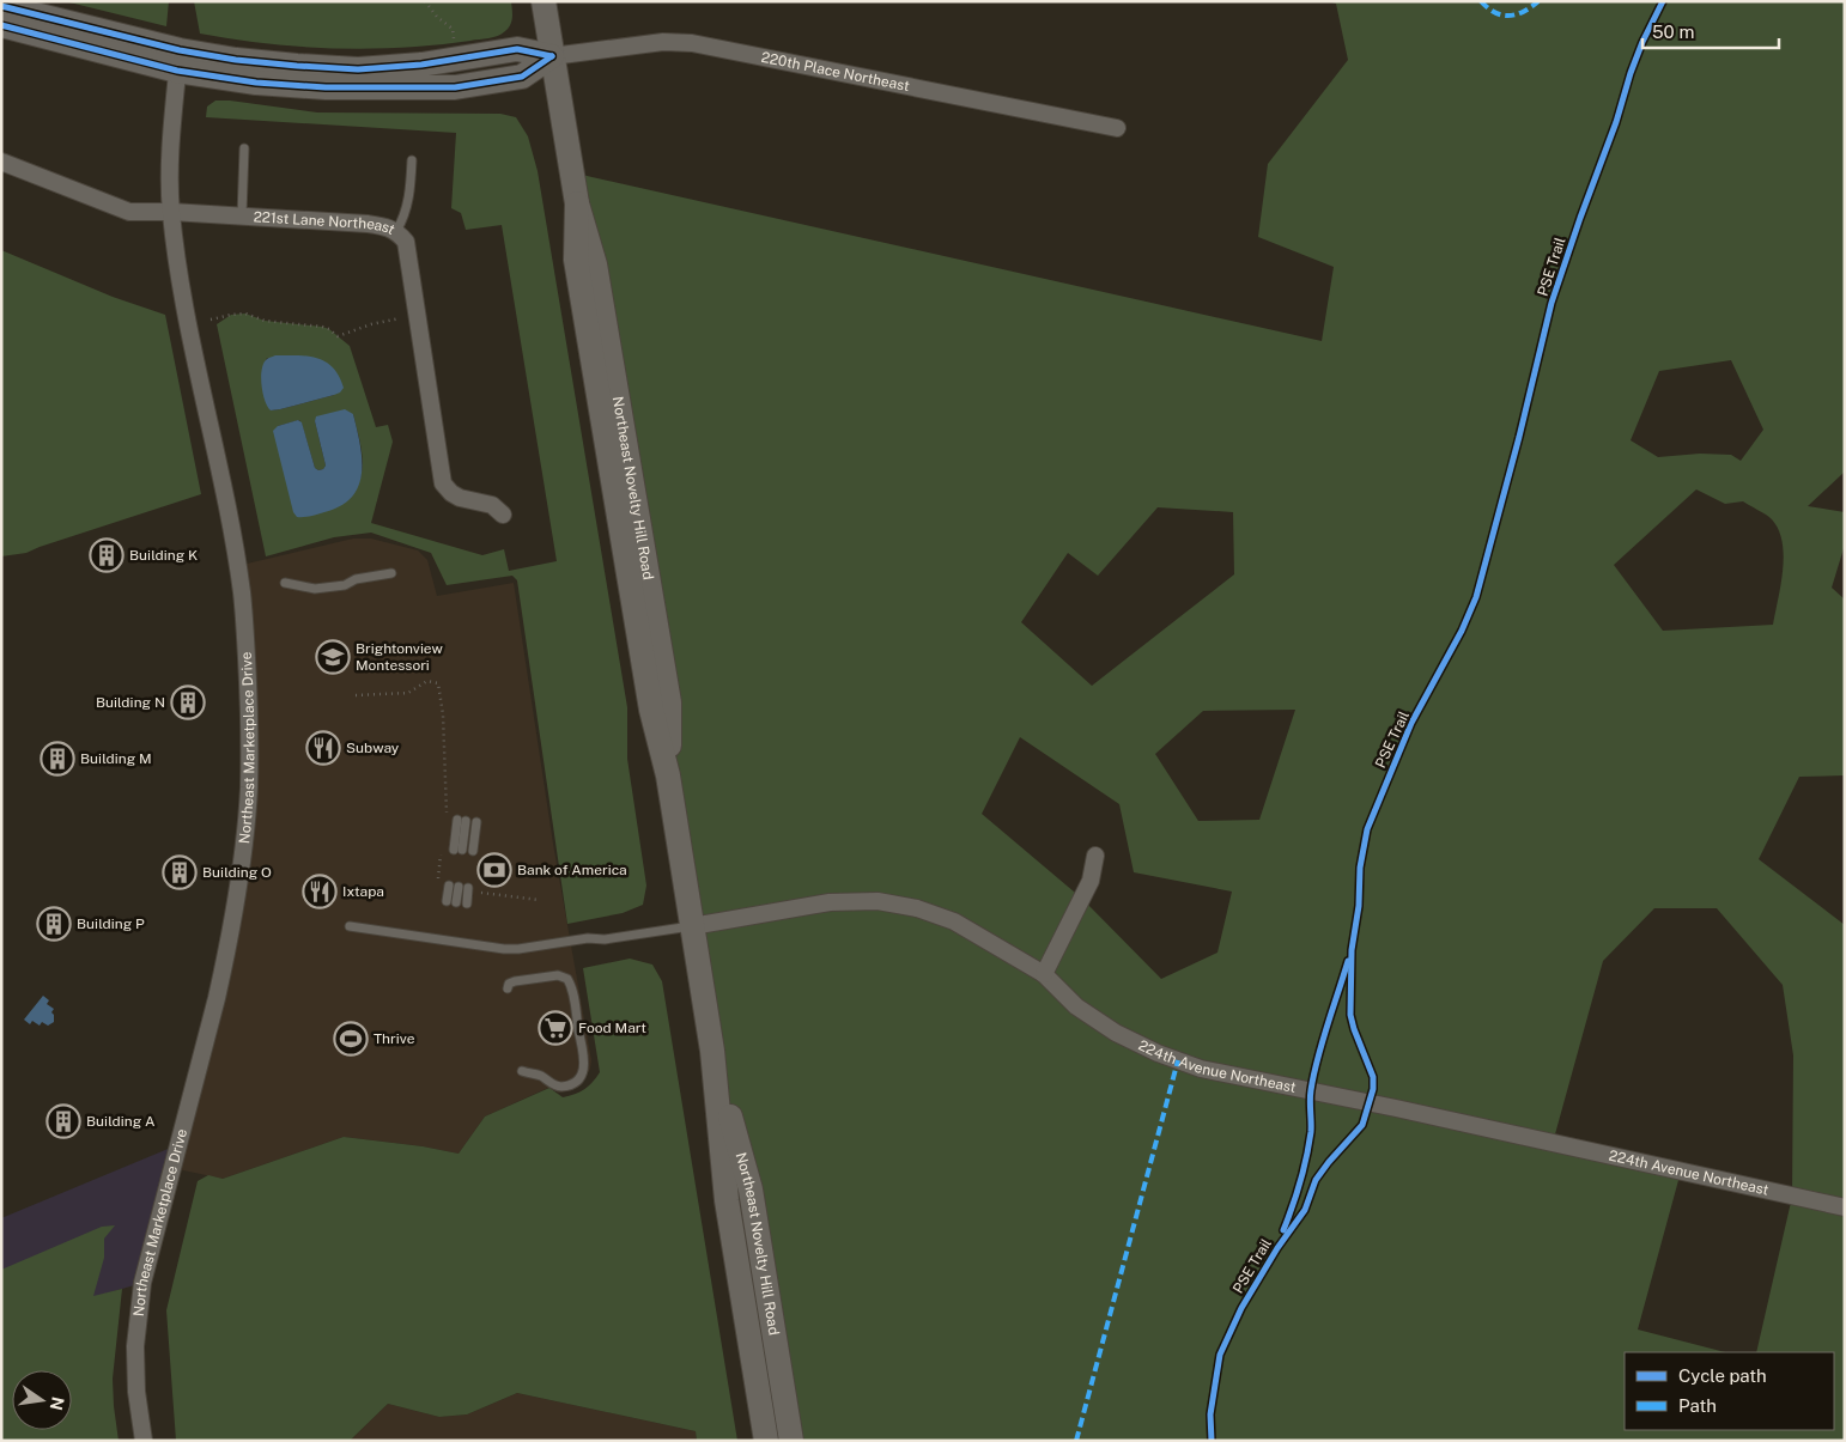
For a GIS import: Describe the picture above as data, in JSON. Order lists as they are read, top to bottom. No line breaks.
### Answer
{"streets":{"main road":["Northeast Novelty Hill Road"],"street":["220th Place Northeast","221st Lane Northeast","Northeast Marketplace Drive","224th Avenue Northeast"],"cycle path":["PSE Trail"]},"crossings":[["220th Place Northeast","Northeast Novelty Hill Road"],["221st Lane Northeast","Northeast Marketplace Drive"],["Northeast Novelty Hill Road","224th Avenue Northeast"]],"places":{"building":["Building K","Building N","Building M","Building O","Building P","Building A"],"school or university":["Brightonview Montessori"],"restaurant":["Subway","Ixtapa"],"bank":["Bank of America"],"supermarket":["Food Mart"],"sports":["Thrive"]},"legend":["Cycle path","Path"],"scale_bar":"50 m","north":"right"}
